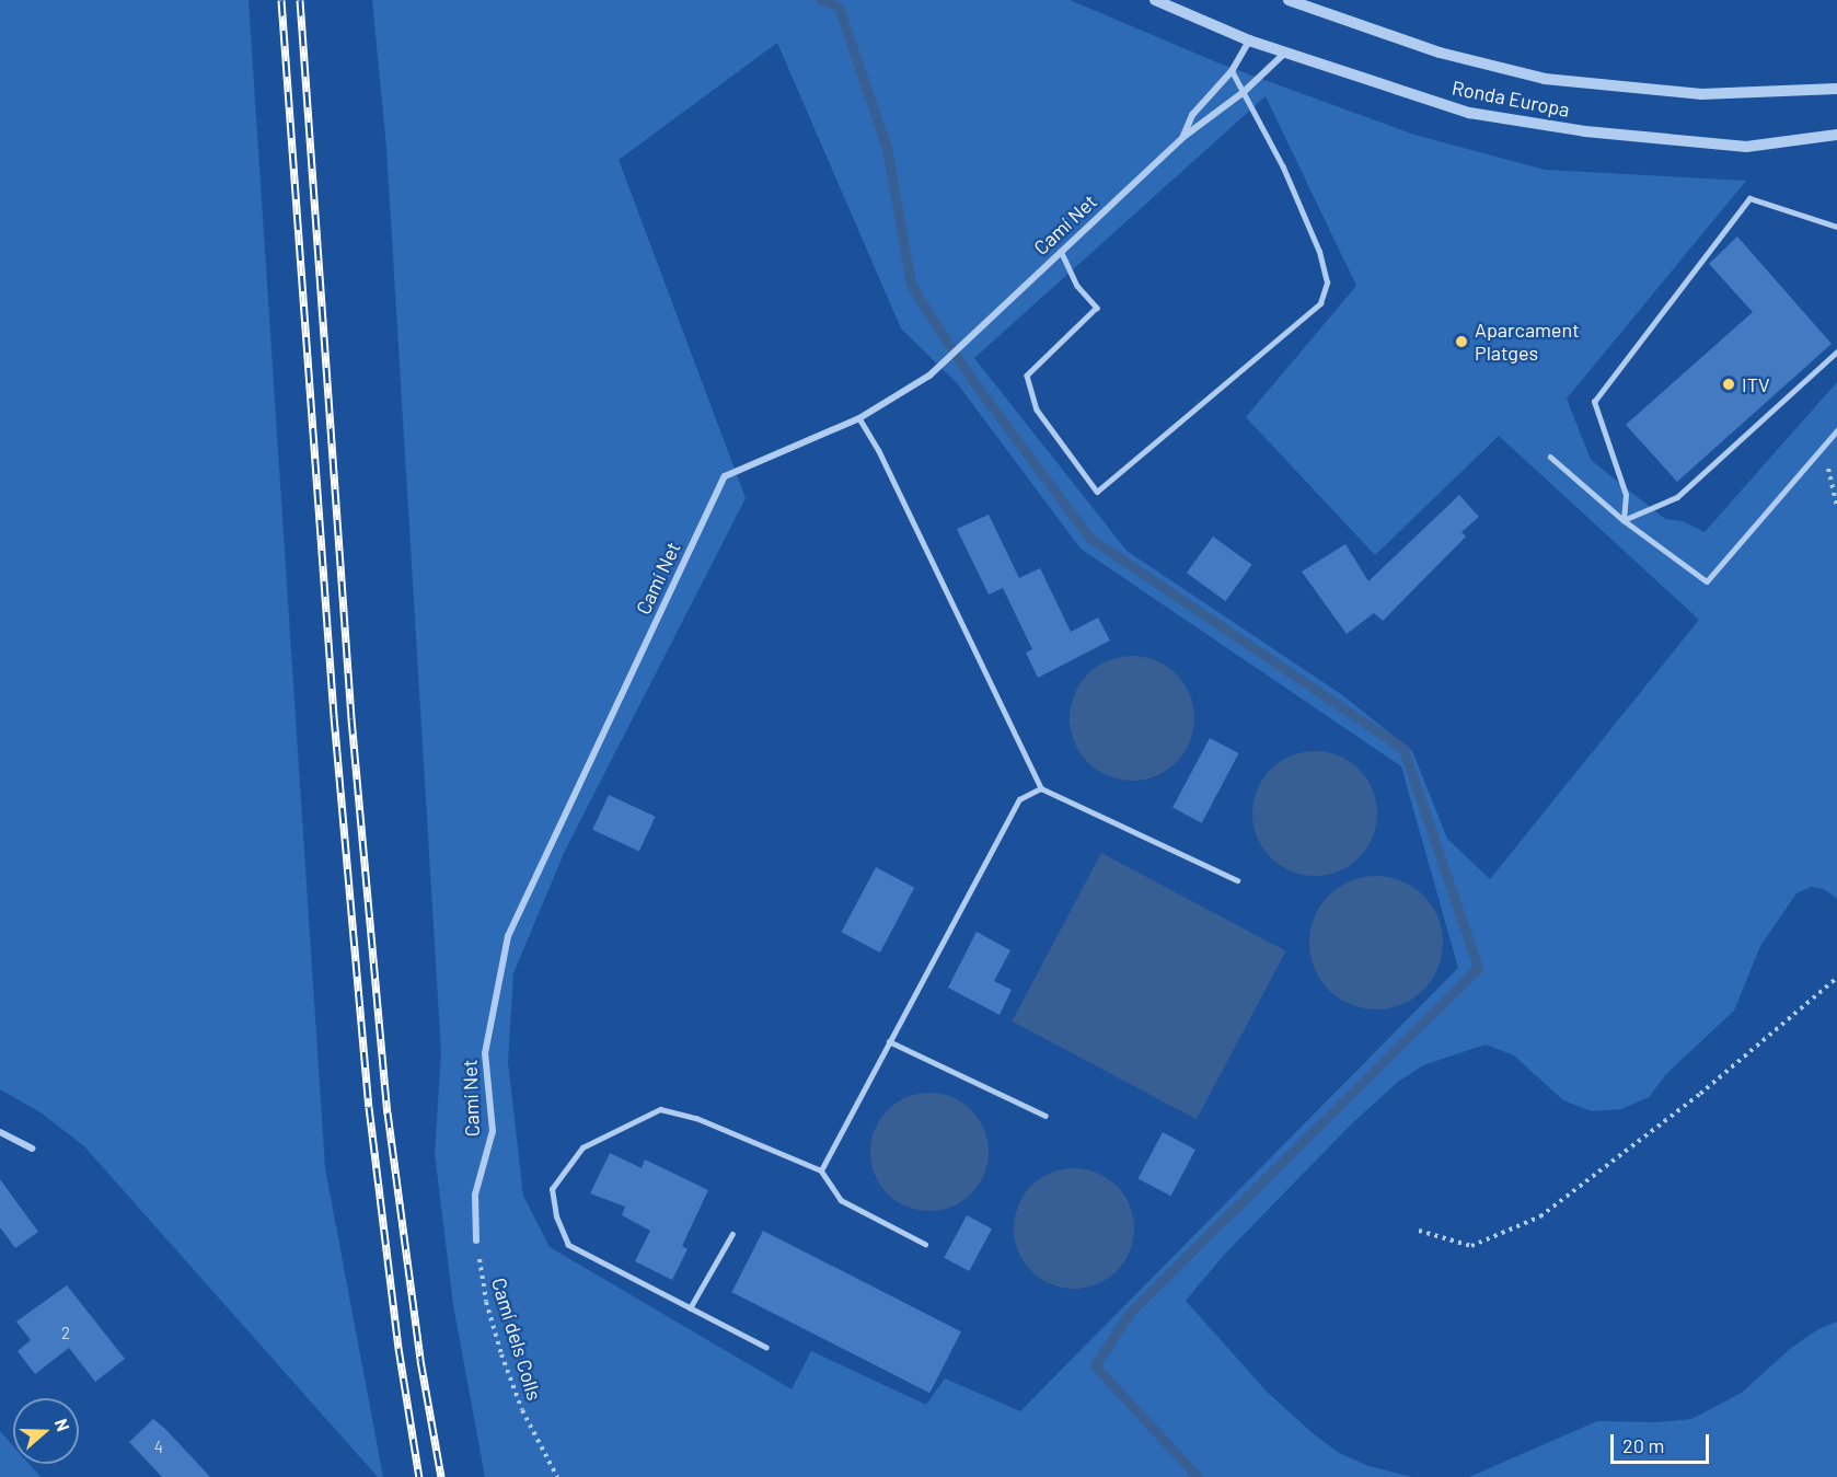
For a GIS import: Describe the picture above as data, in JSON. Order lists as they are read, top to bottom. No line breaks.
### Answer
{"streets":{"street":["Ronda Europa","Camí Net"],"path":["Camí dels Colls"]},"crossings":[["Ronda Europa","Camí Net"],["Camí Net","Camí dels Colls"]],"places":["Aparcament Platges","ITV"],"house_numbers":["2","4"],"scale_bar":"20 m","north":"right"}
